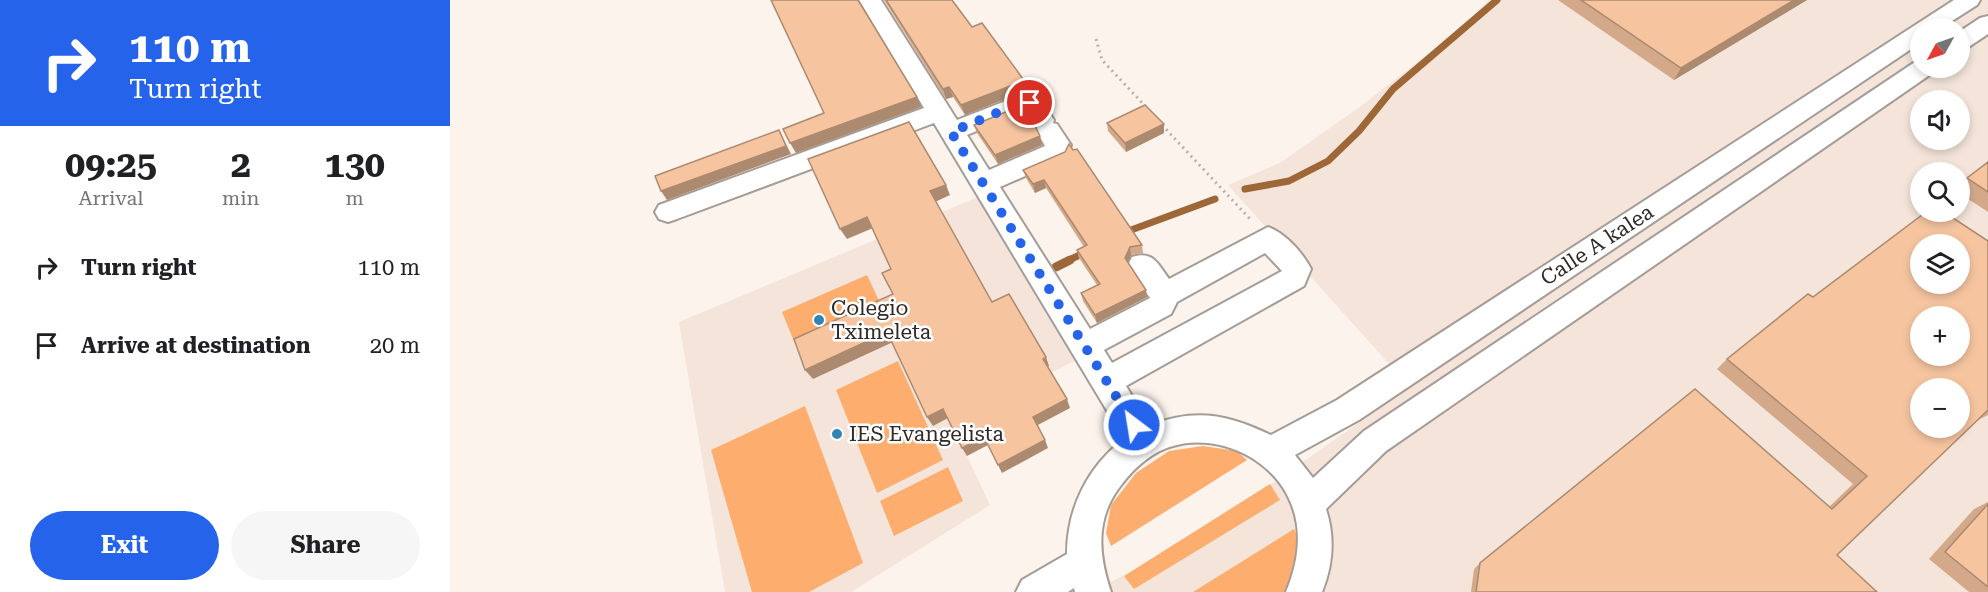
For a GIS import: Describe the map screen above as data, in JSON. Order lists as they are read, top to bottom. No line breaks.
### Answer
{"streets":{"street":["Calle A kalea"]},"places":["Colegio Tximeleta","IES Evangelista"],"north":"bottom left","page":{"turn":["110 m","Turn right"],"map_buttons":["+","−"],"eta":["09:25","Arrival","2","min","130","m"],"list":[{"name":"Turn right","value":"110 m"},{"name":"Arrive at destination","value":"20 m"}],"buttons":["Exit","Share"]}}
